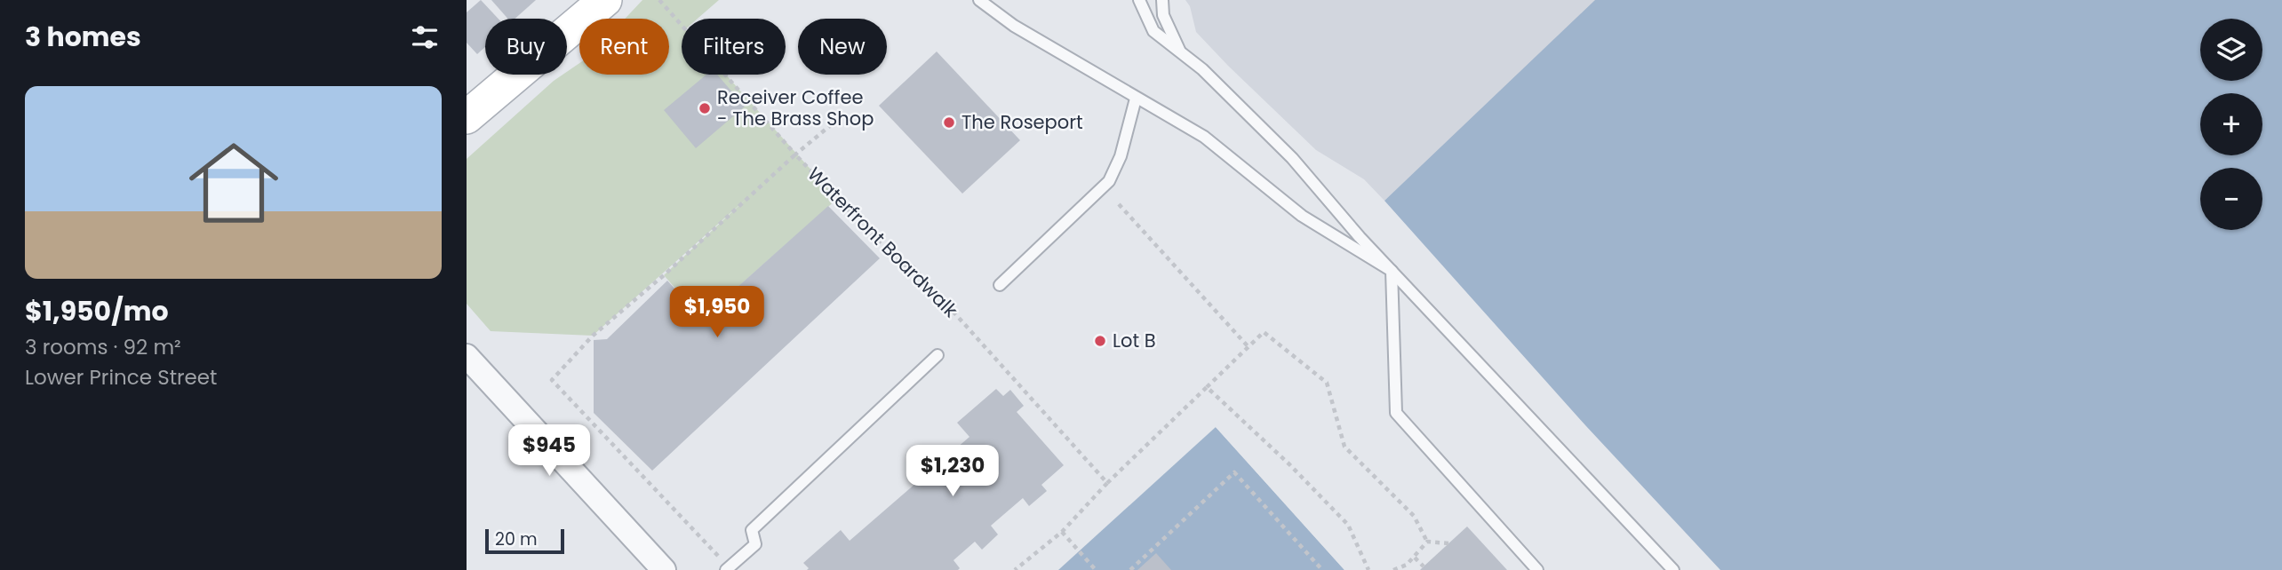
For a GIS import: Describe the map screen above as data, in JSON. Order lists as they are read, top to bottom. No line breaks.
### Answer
{"streets":{"path":["Waterfront Boardwalk"]},"places":["Receiver Coffee - The Brass Shop","The Roseport","Lot B"],"scale_bar":"20 m","page":{"heading":"3 homes","map_buttons":["+","−"],"chip":["Buy","Rent","Filters","New"],"list":[{"name":"$1,950/mo","note":"3 rooms · 92 m² · Lower Prince Street"}],"price":["$1,950","$945","$1,230"],"scale":"20 m"}}
